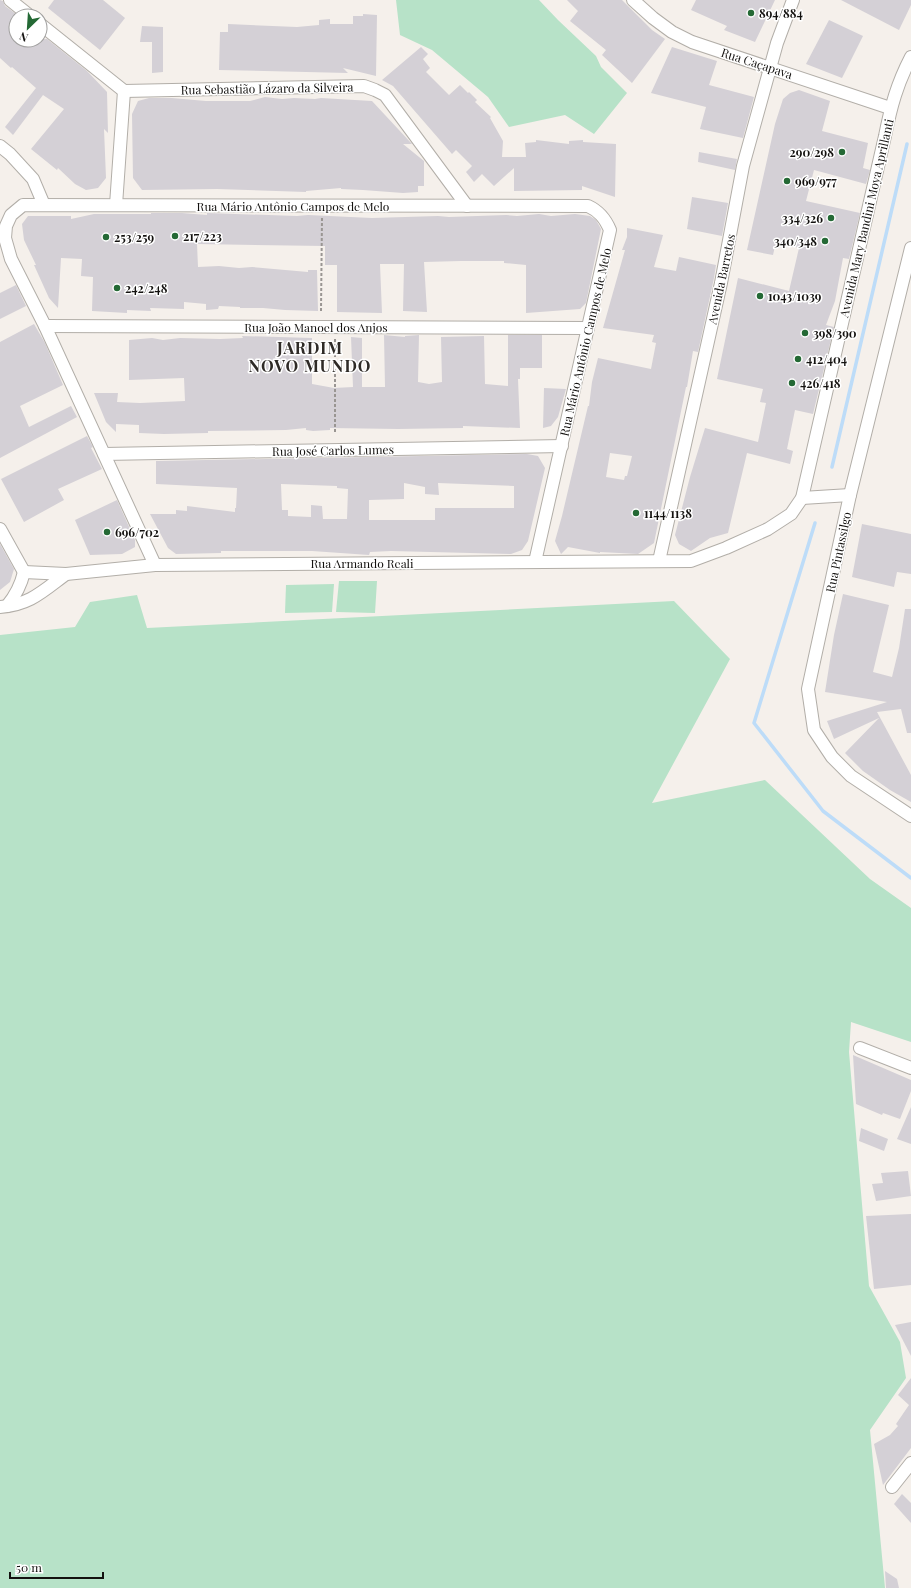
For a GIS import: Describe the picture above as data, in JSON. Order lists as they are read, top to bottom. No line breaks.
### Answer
{"streets":{"street":["Rua Caçapava","Rua Sebastião Lázaro da Silveira","Rua Mário Antônio Campos de Melo","Avenida Mary Bandini Moya Aprillanti","Avenida Barretos","Rua João Manoel dos Anjos","Rua José Carlos Lumes","Rua Pintassilgo","Rua Armando Reali"]},"crossings":[["Rua Caçapava","Avenida Mary Bandini Moya Aprillanti"],["Rua Caçapava","Avenida Barretos"],["Rua Sebastião Lázaro da Silveira","Rua Mário Antônio Campos de Melo"],["Rua Mário Antônio Campos de Melo","Rua João Manoel dos Anjos"],["Rua Mário Antônio Campos de Melo","Rua José Carlos Lumes"],["Rua Mário Antônio Campos de Melo","Rua Armando Reali"],["Avenida Mary Bandini Moya Aprillanti","Rua Armando Reali"],["Avenida Barretos","Rua Armando Reali"]],"districts":["JARDIM NOVO MUNDO"],"places":["894/884","290/298","969/977","334/326","217/223","253/259","340/348","242/248","1043/1039","398/390","412/404","426/418","1144/1138","696/702"],"scale_bar":"50 m","north":"bottom left"}
